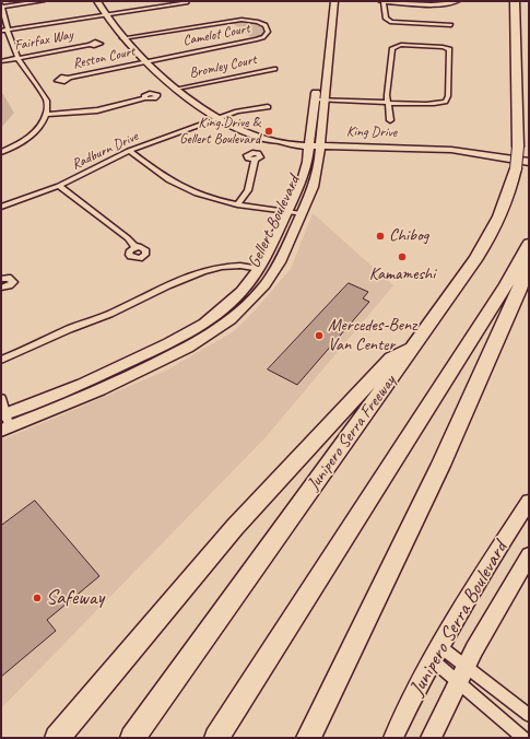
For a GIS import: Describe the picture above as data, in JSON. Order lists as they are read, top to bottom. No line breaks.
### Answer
{"streets":{"highway":["Junipero Serra Freeway"],"main road":["King Drive","Gellert Boulevard","Junipero Serra Boulevard"],"street":["Camelot Court","Fairfax Way","Reston Court","Bromley Court","Radburn Drive"]},"crossings":[["Camelot Court","Reston Court"],["Camelot Court","King Drive"],["Reston Court","King Drive"],["Bromley Court","King Drive"],["King Drive","Radburn Drive"],["King Drive","Gellert Boulevard"]],"places":["King Drive & Gellert Boulevard","Chibog","Kamameshi","Mercedes-Benz Van Center","Safeway"]}
